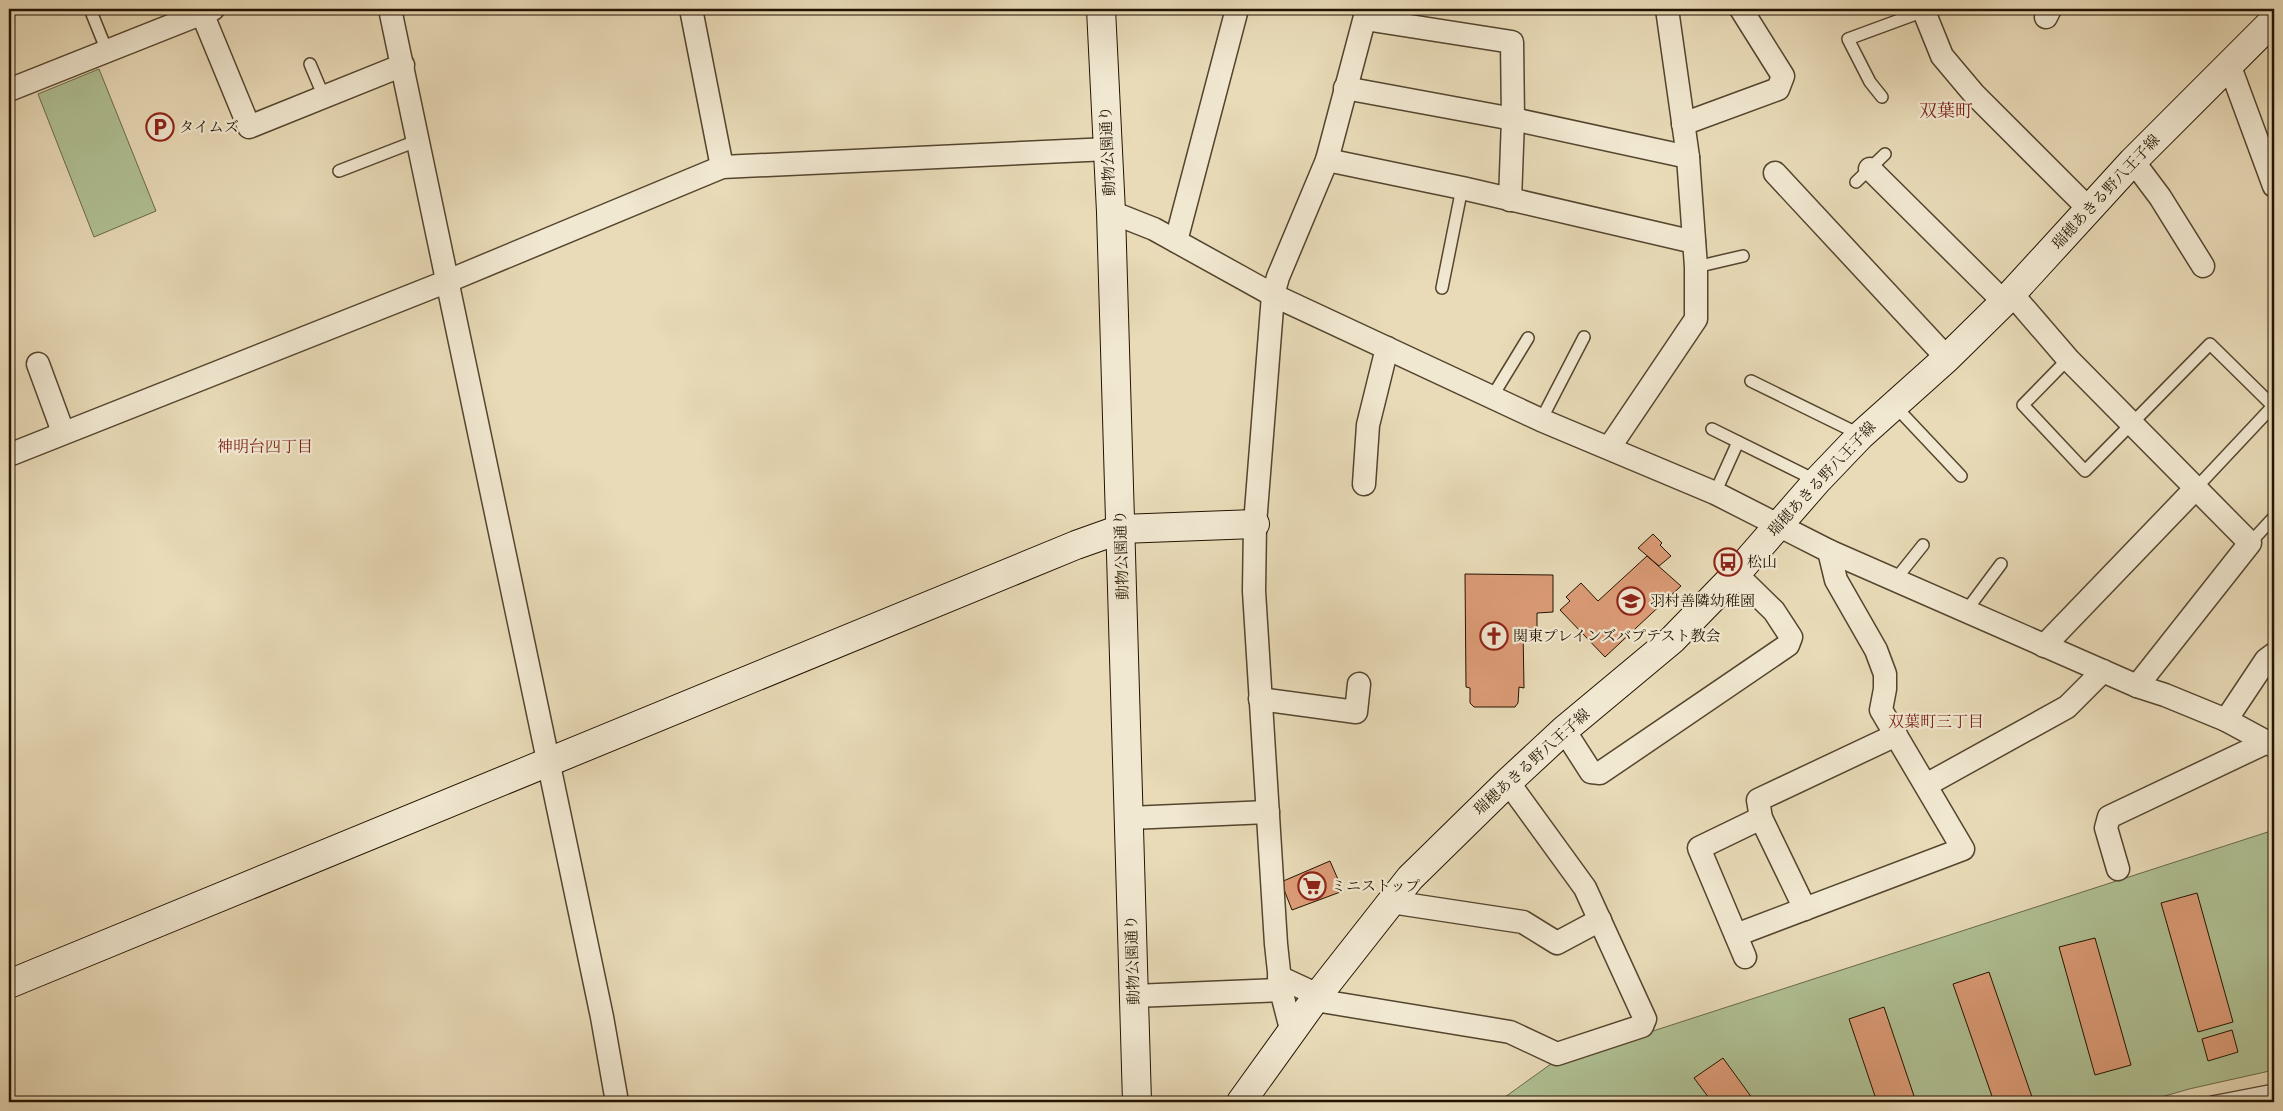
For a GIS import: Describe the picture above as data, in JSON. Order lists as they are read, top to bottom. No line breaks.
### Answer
{"streets":{"street":["動物公園通り","瑞穂あきる野八王子線"]},"districts":["双葉町","神明台四丁目","双葉町三丁目"],"places":{"parking":["タイムズ"],"bus stop":["松山"],"school or university":["羽村善隣幼稚園"],"church":["関東プレインズバプテスト教会"],"supermarket":["ミニストップ"]}}
